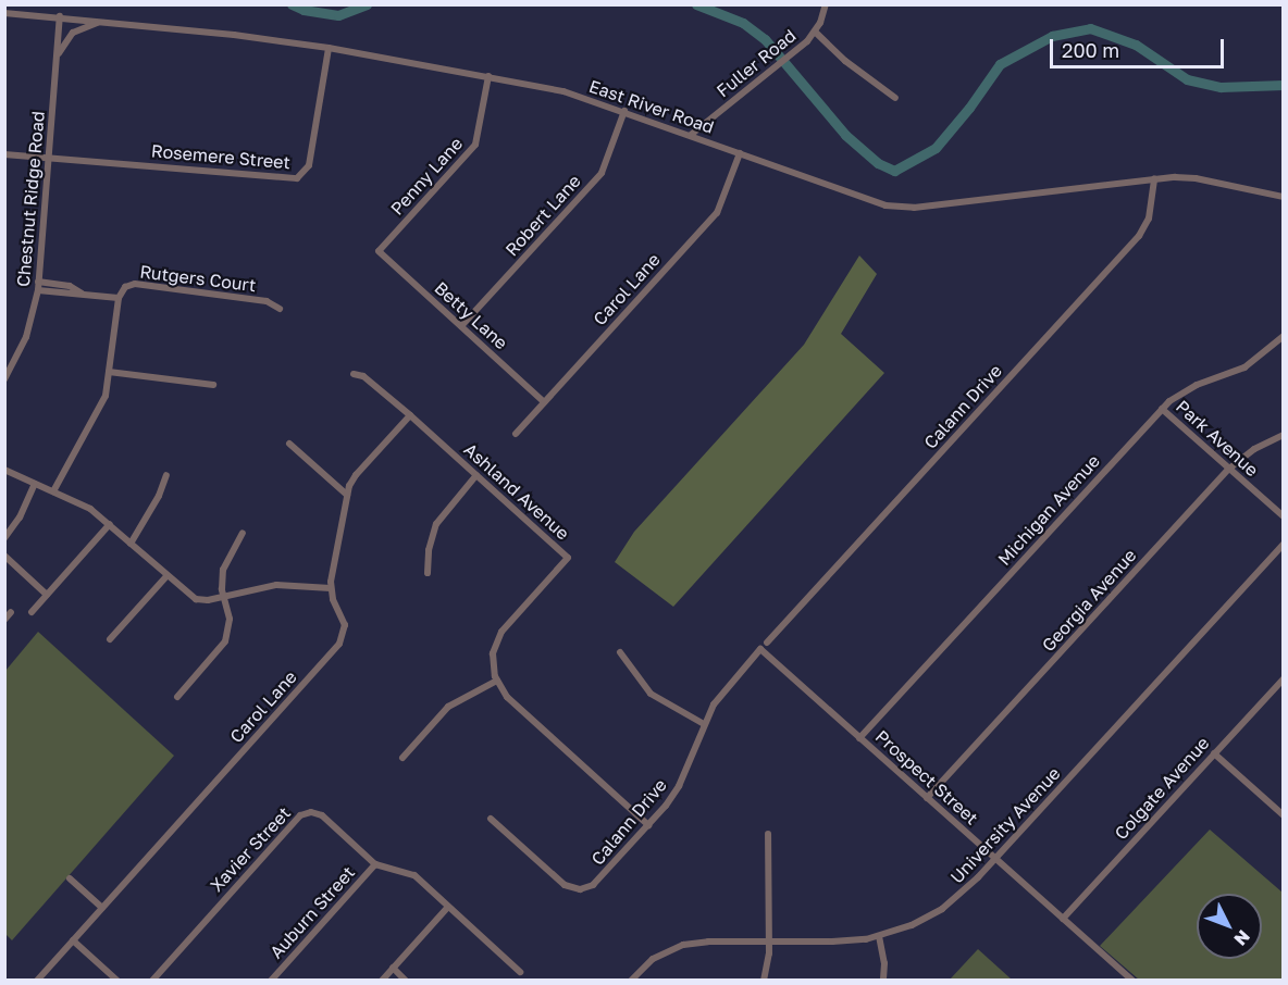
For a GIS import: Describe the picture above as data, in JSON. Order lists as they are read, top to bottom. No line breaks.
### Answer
{"streets":{"street":["Fuller Road","East River Road","Rosemere Street","Penny Lane","Chestnut Ridge Road","Robert Lane","Rutgers Court","Carol Lane","Betty Lane","Calann Drive","Park Avenue","Ashland Avenue","Michigan Avenue","Georgia Avenue","Prospect Street","Colgate Avenue","University Avenue","Xavier Street","Auburn Street"]},"crossings":[["Fuller Road","East River Road"],["East River Road","Rosemere Street"],["East River Road","Penny Lane"],["East River Road","Chestnut Ridge Road"],["East River Road","Robert Lane"],["East River Road","Carol Lane"],["East River Road","Calann Drive"],["Rosemere Street","Chestnut Ridge Road"],["Penny Lane","Betty Lane"],["Robert Lane","Betty Lane"],["Carol Lane","Betty Lane"],["Calann Drive","Prospect Street"],["Park Avenue","Michigan Avenue"],["Park Avenue","Georgia Avenue"],["Michigan Avenue","Prospect Street"],["Georgia Avenue","Prospect Street"],["Prospect Street","Colgate Avenue"],["Prospect Street","University Avenue"],["Xavier Street","Auburn Street"]],"scale_bar":"200 m","north":"bottom right"}
